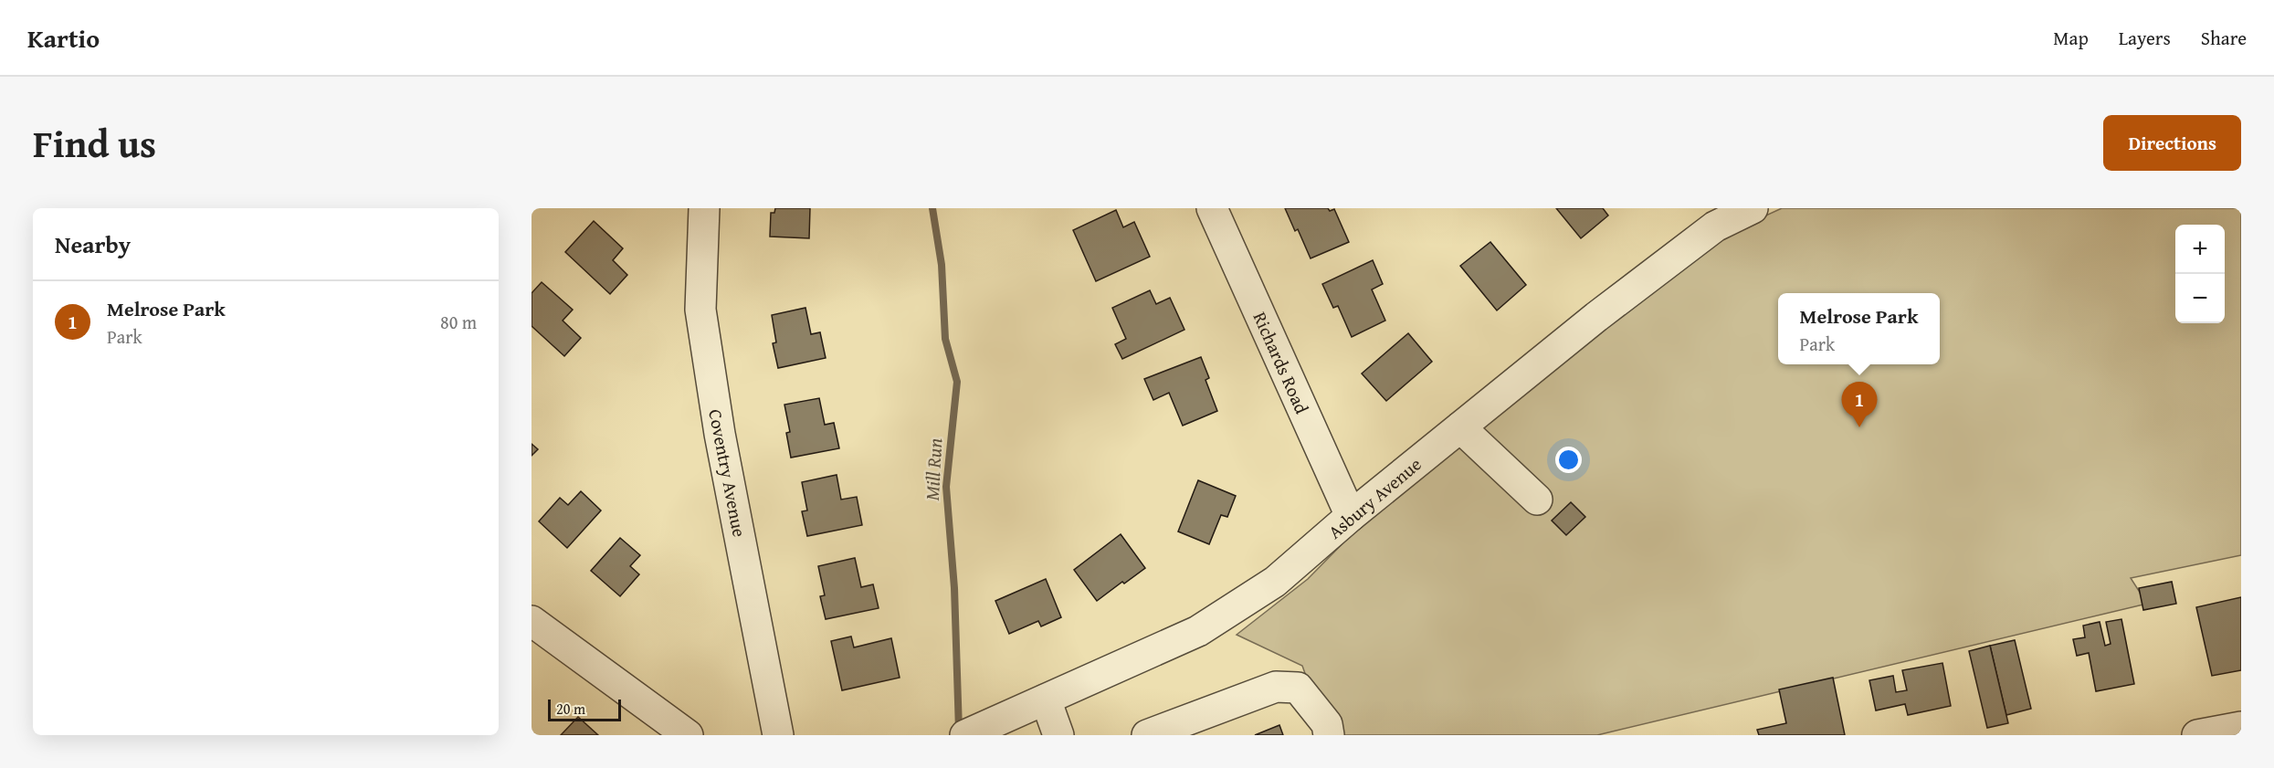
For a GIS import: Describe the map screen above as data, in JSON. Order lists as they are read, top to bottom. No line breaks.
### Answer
{"streets":{"street":["Richards Road","Coventry Avenue","Asbury Avenue"]},"crossings":[["Richards Road","Asbury Avenue"]],"water":["Mill Run"],"scale_bar":"20 m","page":{"header":"Kartio","nav":["Map","Layers","Share"],"title":"Find us","buttons":"Directions","heading":"Nearby","map_buttons":["+","−"],"list":[{"mark":"1","name":"Melrose Park","note":"Park","value":"80 m"}],"popup":["Melrose Park","Park"],"pins":"1","scale":"20 m"}}
